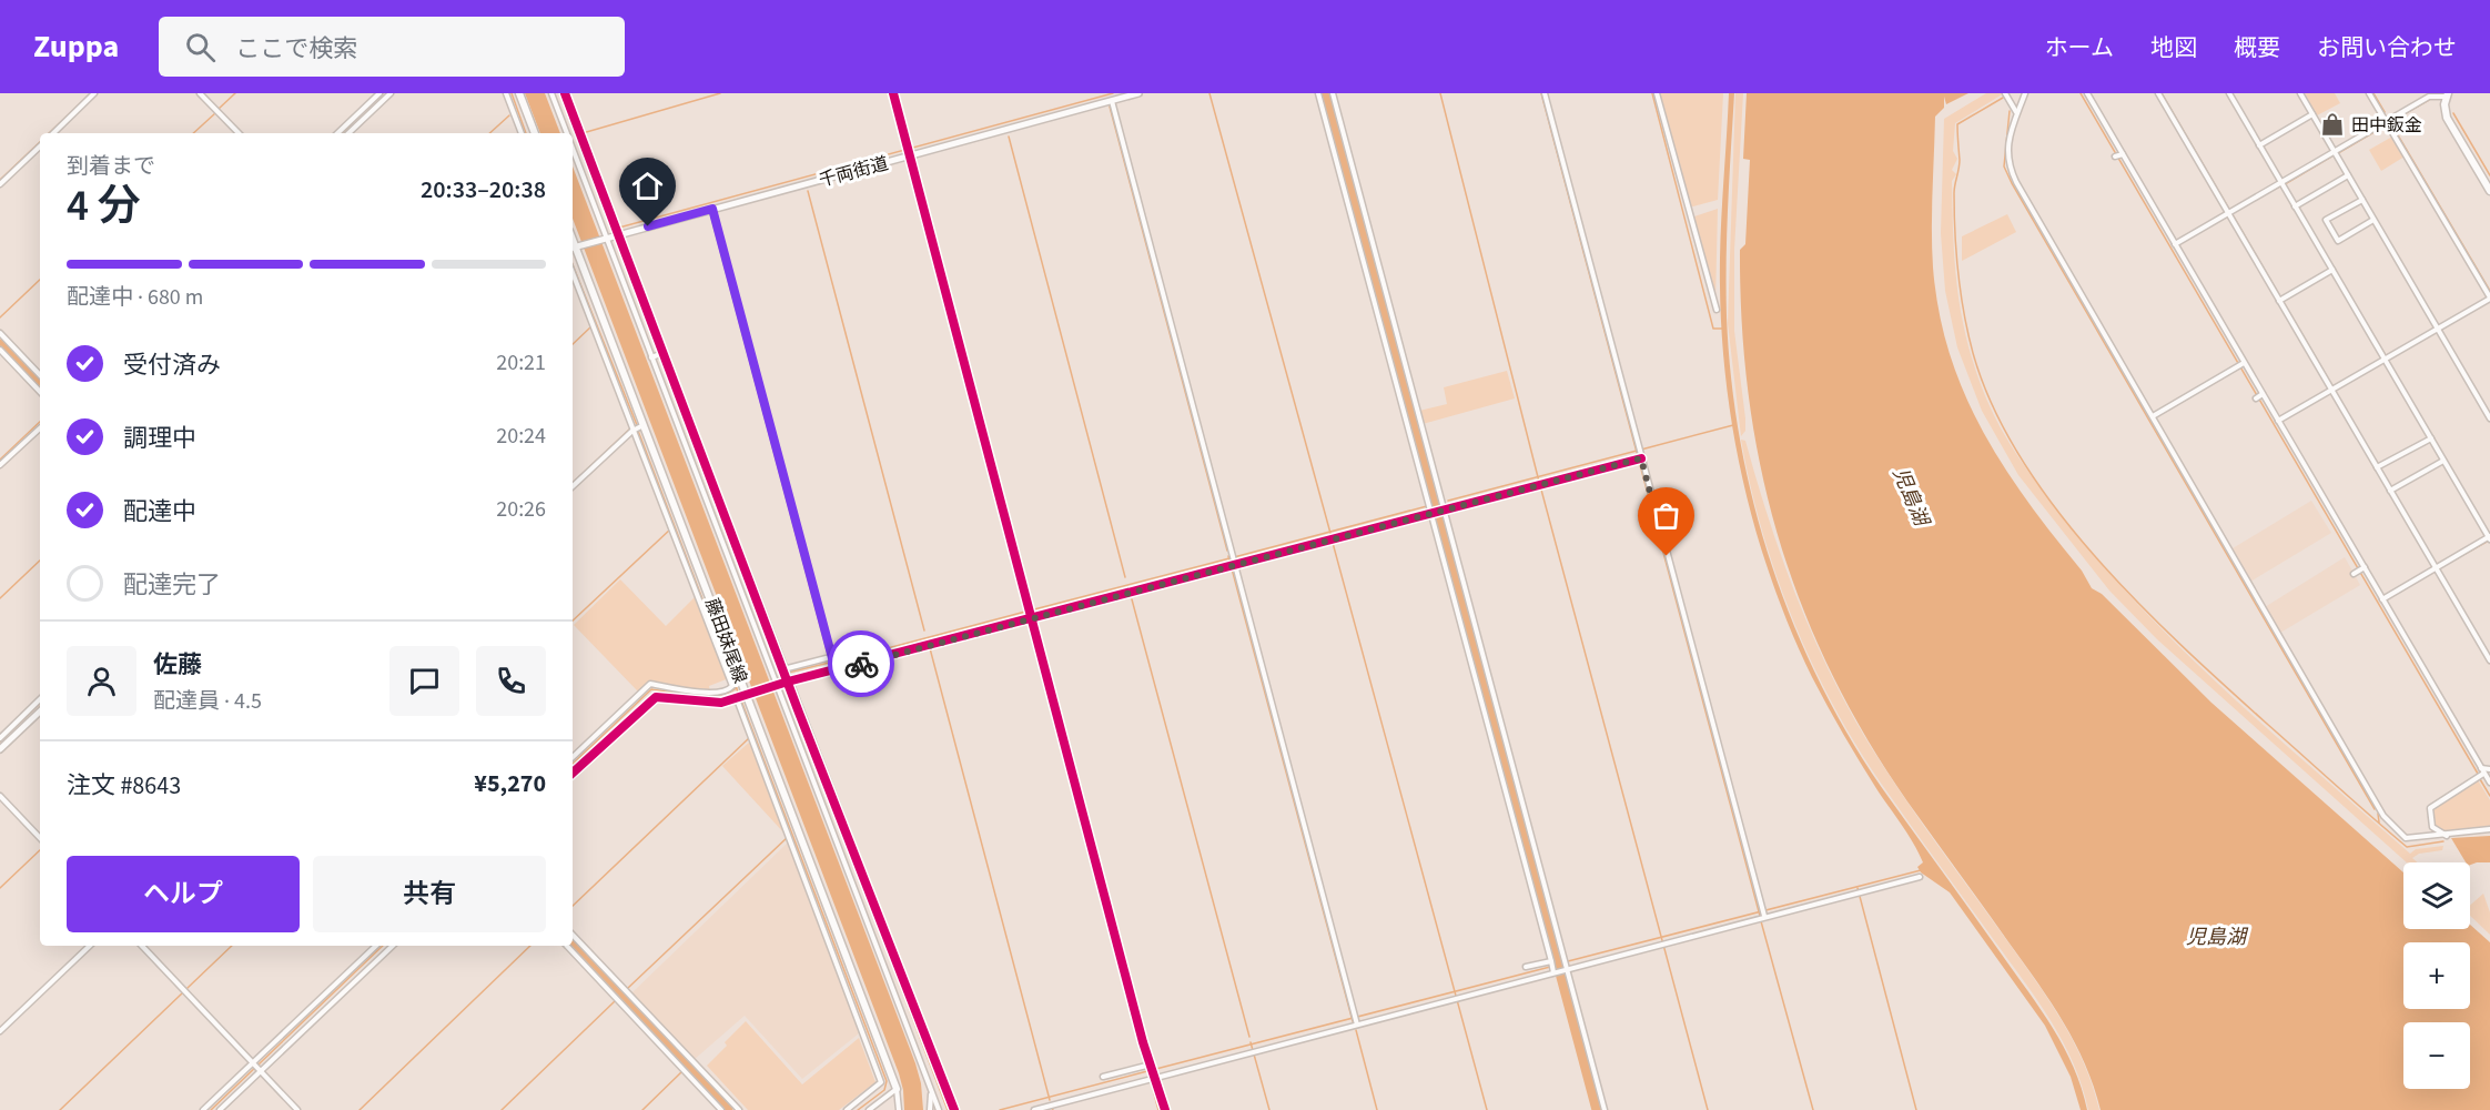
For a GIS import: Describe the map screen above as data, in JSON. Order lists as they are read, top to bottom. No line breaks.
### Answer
{"streets":{"main road":["藤田妹尾線"],"street":["千両街道"]},"crossings":[["千両街道","藤田妹尾線"]],"water":["児島湖"],"places":{"shop":["田中鈑金"]},"page":{"header":"Zuppa","search":"ここで検索","nav":["ホーム","地図","概要","お問い合わせ"],"heading":["4 分","到着まで","20:33–20:38"],"panel":["佐藤","配達員 · 4.5","注文 #8643","¥5,270"],"bar":"配達中 · 680 m","list":[["受付済み","20:21"],["調理中","20:24"],["配達中","20:26"],"配達完了"],"buttons":["ヘルプ","共有"],"map_buttons":["+","−"]}}
